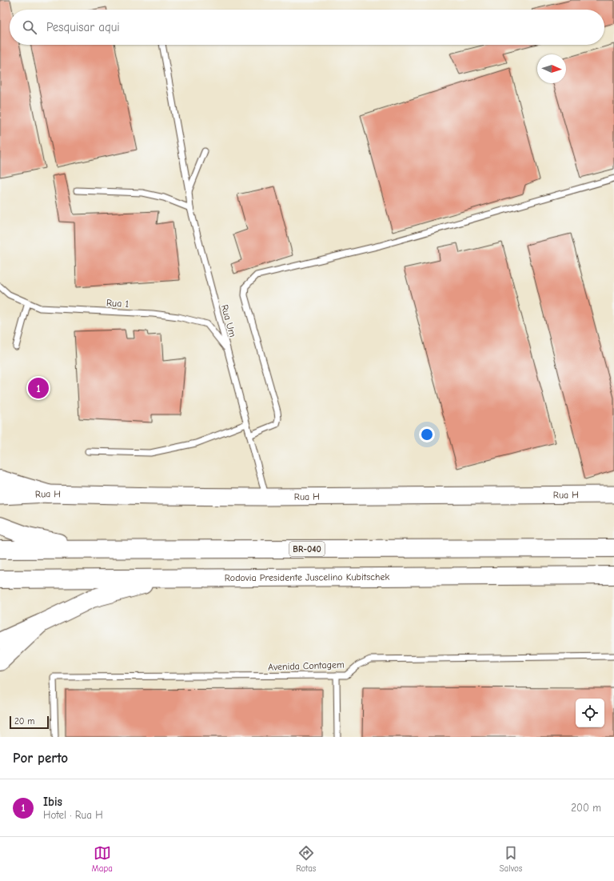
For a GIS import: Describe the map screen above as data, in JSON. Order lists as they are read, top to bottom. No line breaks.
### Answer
{"streets":{"main road":["Rua H","BR-040","Rodovia Presidente Juscelino Kubitschek"],"lane":["Rua 1","Rua Um","Avenida Contagem"]},"crossings":[["Rua 1","Rua Um"],["Rua Um","Rua H"]],"scale_bar":"20 m","north":"right","page":{"search":"Pesquisar aqui","pins":"1","scale":"20 m","heading":"Por perto","list":[{"mark":"1","name":"Ibis","note":"Hotel · Rua H","value":"200 m"}],"nav":["Mapa","Rotas","Salvos"]}}
